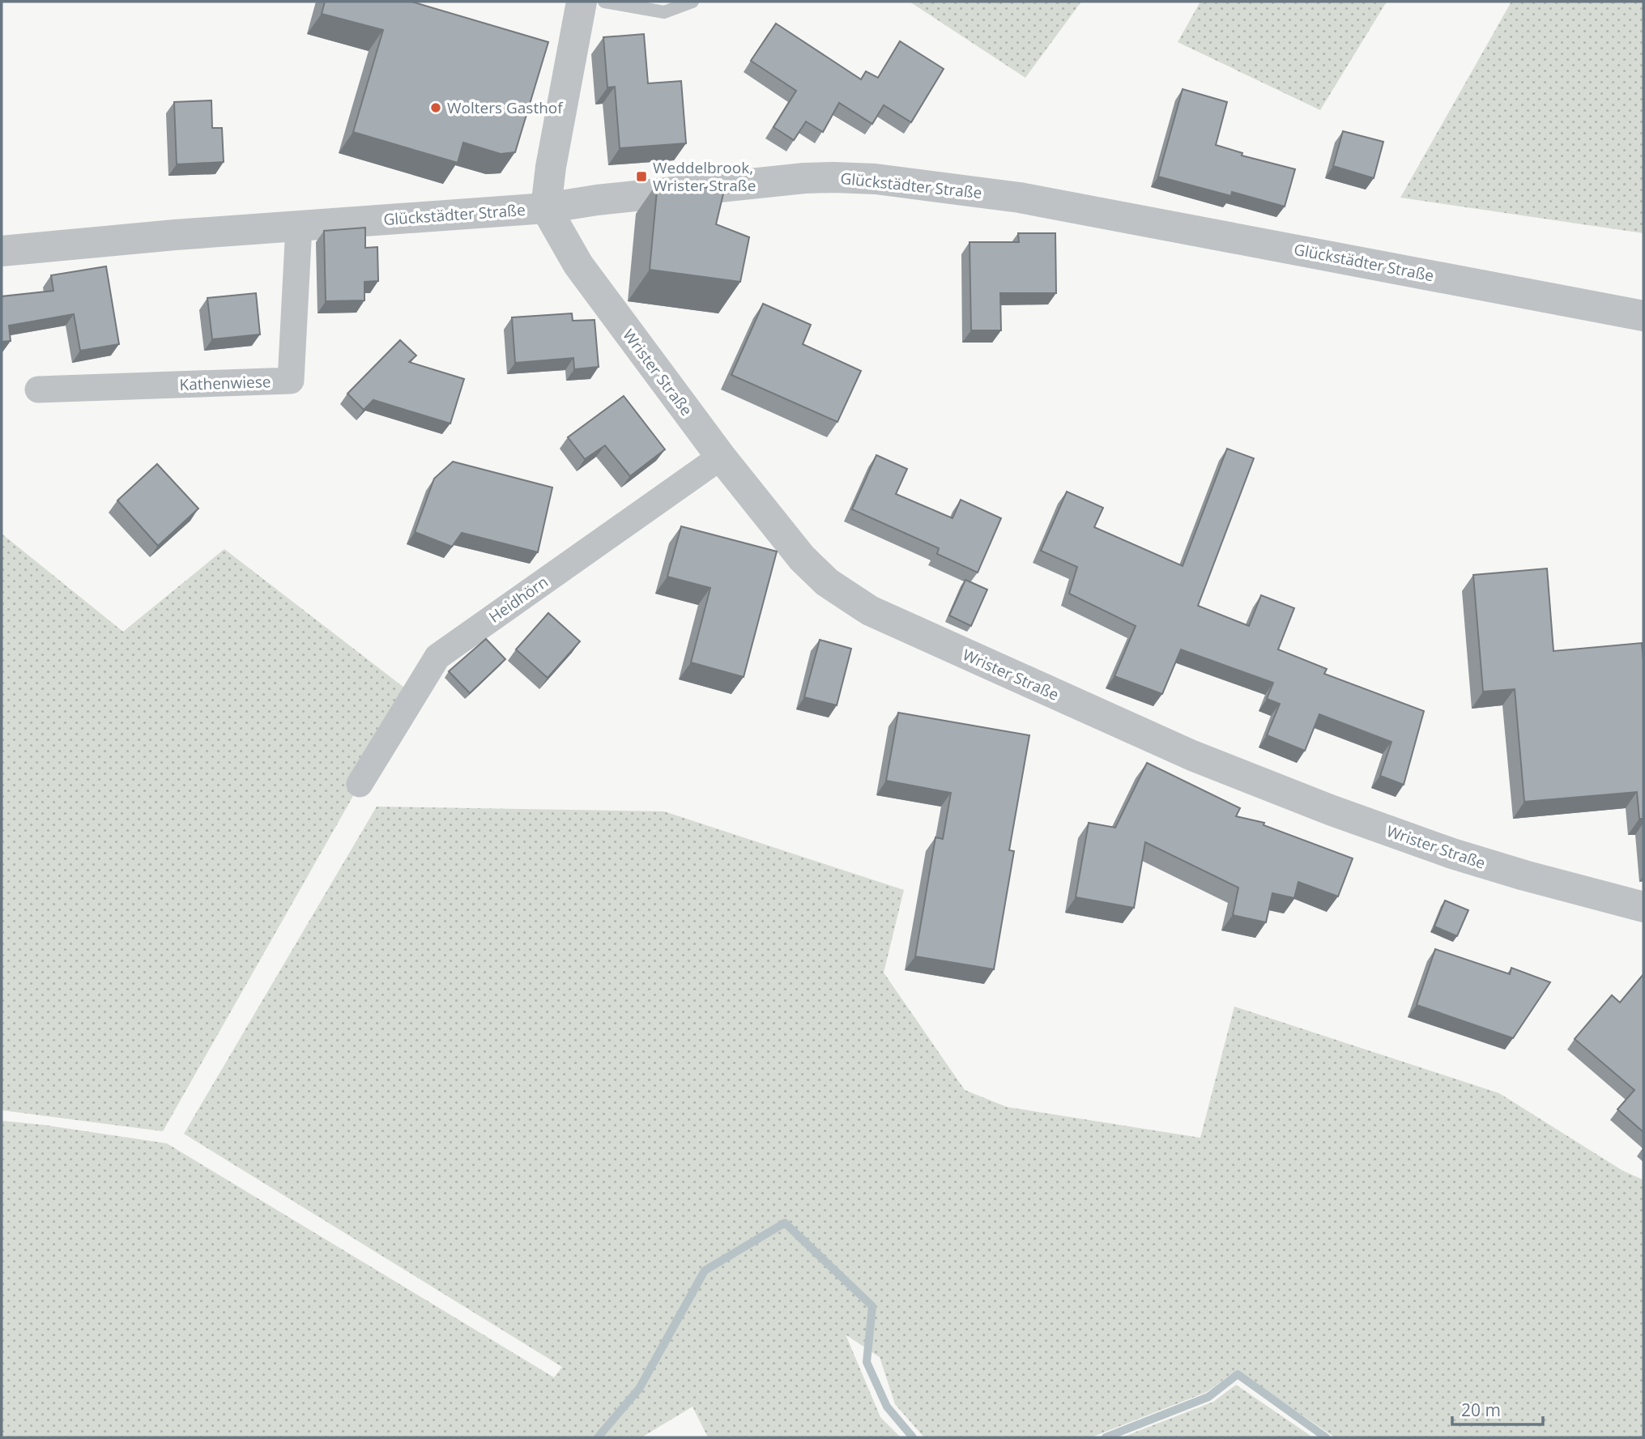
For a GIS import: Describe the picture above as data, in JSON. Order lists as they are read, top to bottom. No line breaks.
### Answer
{"streets":{"street":["Glückstädter Straße","Wrister Straße","Kathenwiese","Heidhörn"]},"crossings":[["Glückstädter Straße","Wrister Straße"],["Glückstädter Straße","Kathenwiese"],["Wrister Straße","Heidhörn"]],"places":{"other":["Wolters Gasthof"],"transit":["Weddelbrook, Wrister Straße"]},"scale_bar":"20 m"}
